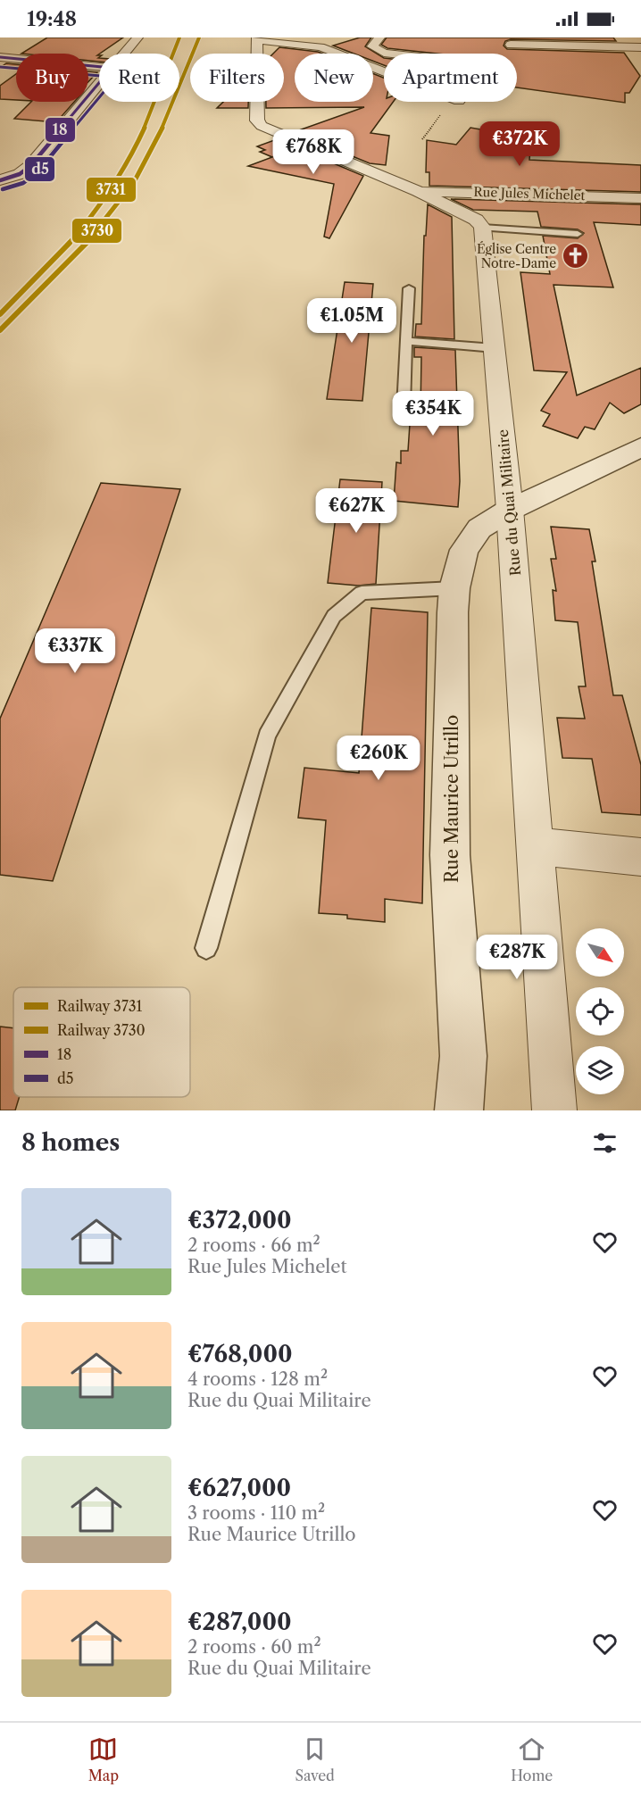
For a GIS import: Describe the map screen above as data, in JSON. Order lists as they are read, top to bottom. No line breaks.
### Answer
{"streets":{"street":["Rue Jules Michelet","Rue du Quai Militaire","Rue Maurice Utrillo"]},"crossings":[["Rue du Quai Militaire","Rue Maurice Utrillo"]],"places":{"church":["Église Centre Notre-Dame"]},"lines":["rail line 3731","rail line 3730","transit line 18","transit line d5"],"legend":["Railway 3731","Railway 3730","18","d5"],"north":"bottom right","page":{"status":"19:48","chip":["Buy","Rent","Filters","New","Apartment"],"price":["€372K","€768K","€1.05M","€354K","€627K","€337K","€260K","€287K"],"heading":"8 homes","list":[{"name":"€372,000","note":"2 rooms · 66 m² · Rue Jules Michelet"},{"name":"€768,000","note":"4 rooms · 128 m² · Rue du Quai Militaire"},{"name":"€627,000","note":"3 rooms · 110 m² · Rue Maurice Utrillo"},{"name":"€287,000","note":"2 rooms · 60 m² · Rue du Quai Militaire"}],"tabs":["Map","Saved","Home"]}}
